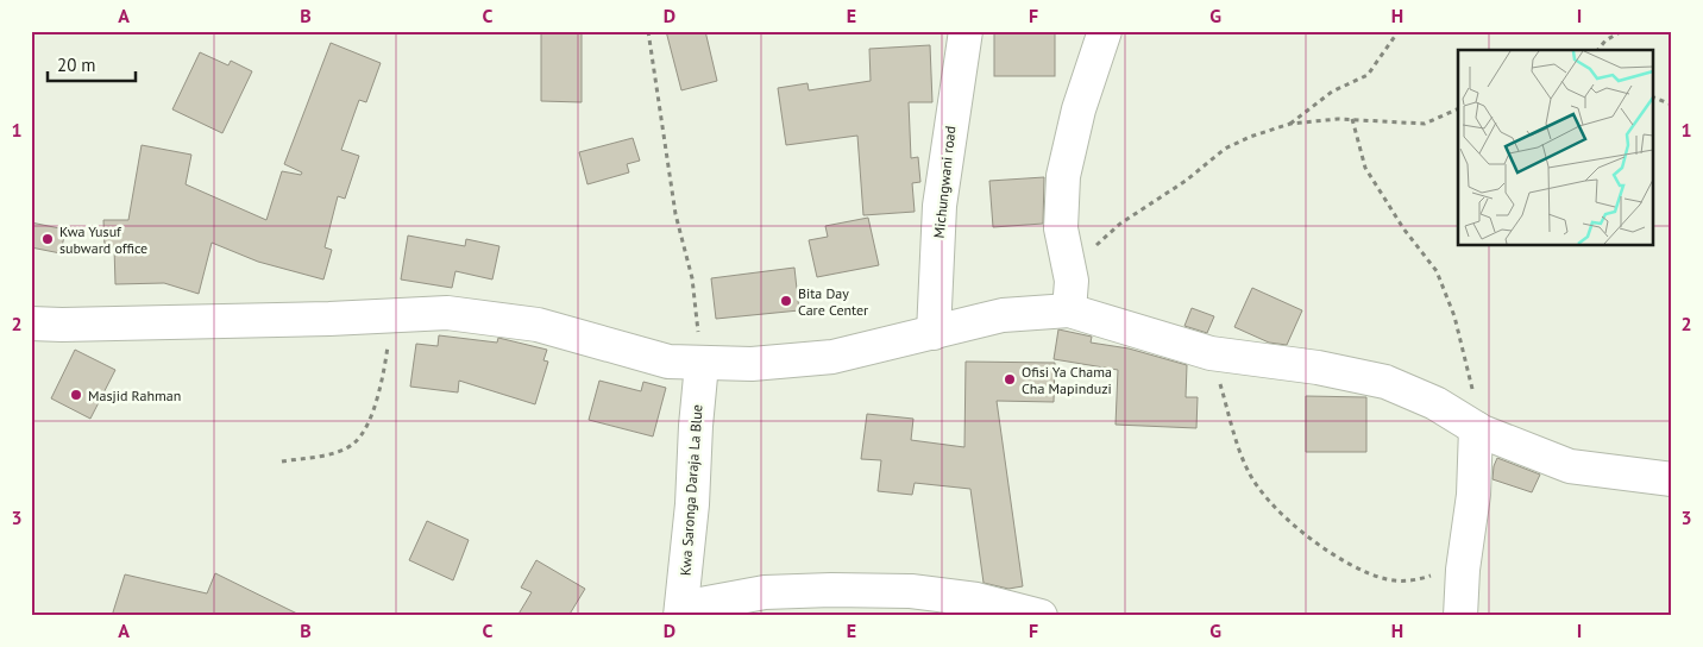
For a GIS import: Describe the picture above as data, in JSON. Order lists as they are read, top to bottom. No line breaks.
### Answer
{"streets":{"street":["Michungwani road","Kwa Saronga Daraja La Blue"]},"places":["Kwa Yusuf subward office","Bita Day Care Center","Ofisi Ya Chama Cha Mapinduzi","Masjid Rahman"],"scale_bar":"20 m","grid":{"columns":["A","B","C","D","E","F","G","H","I"],"rows":["1","2","3"]}}
